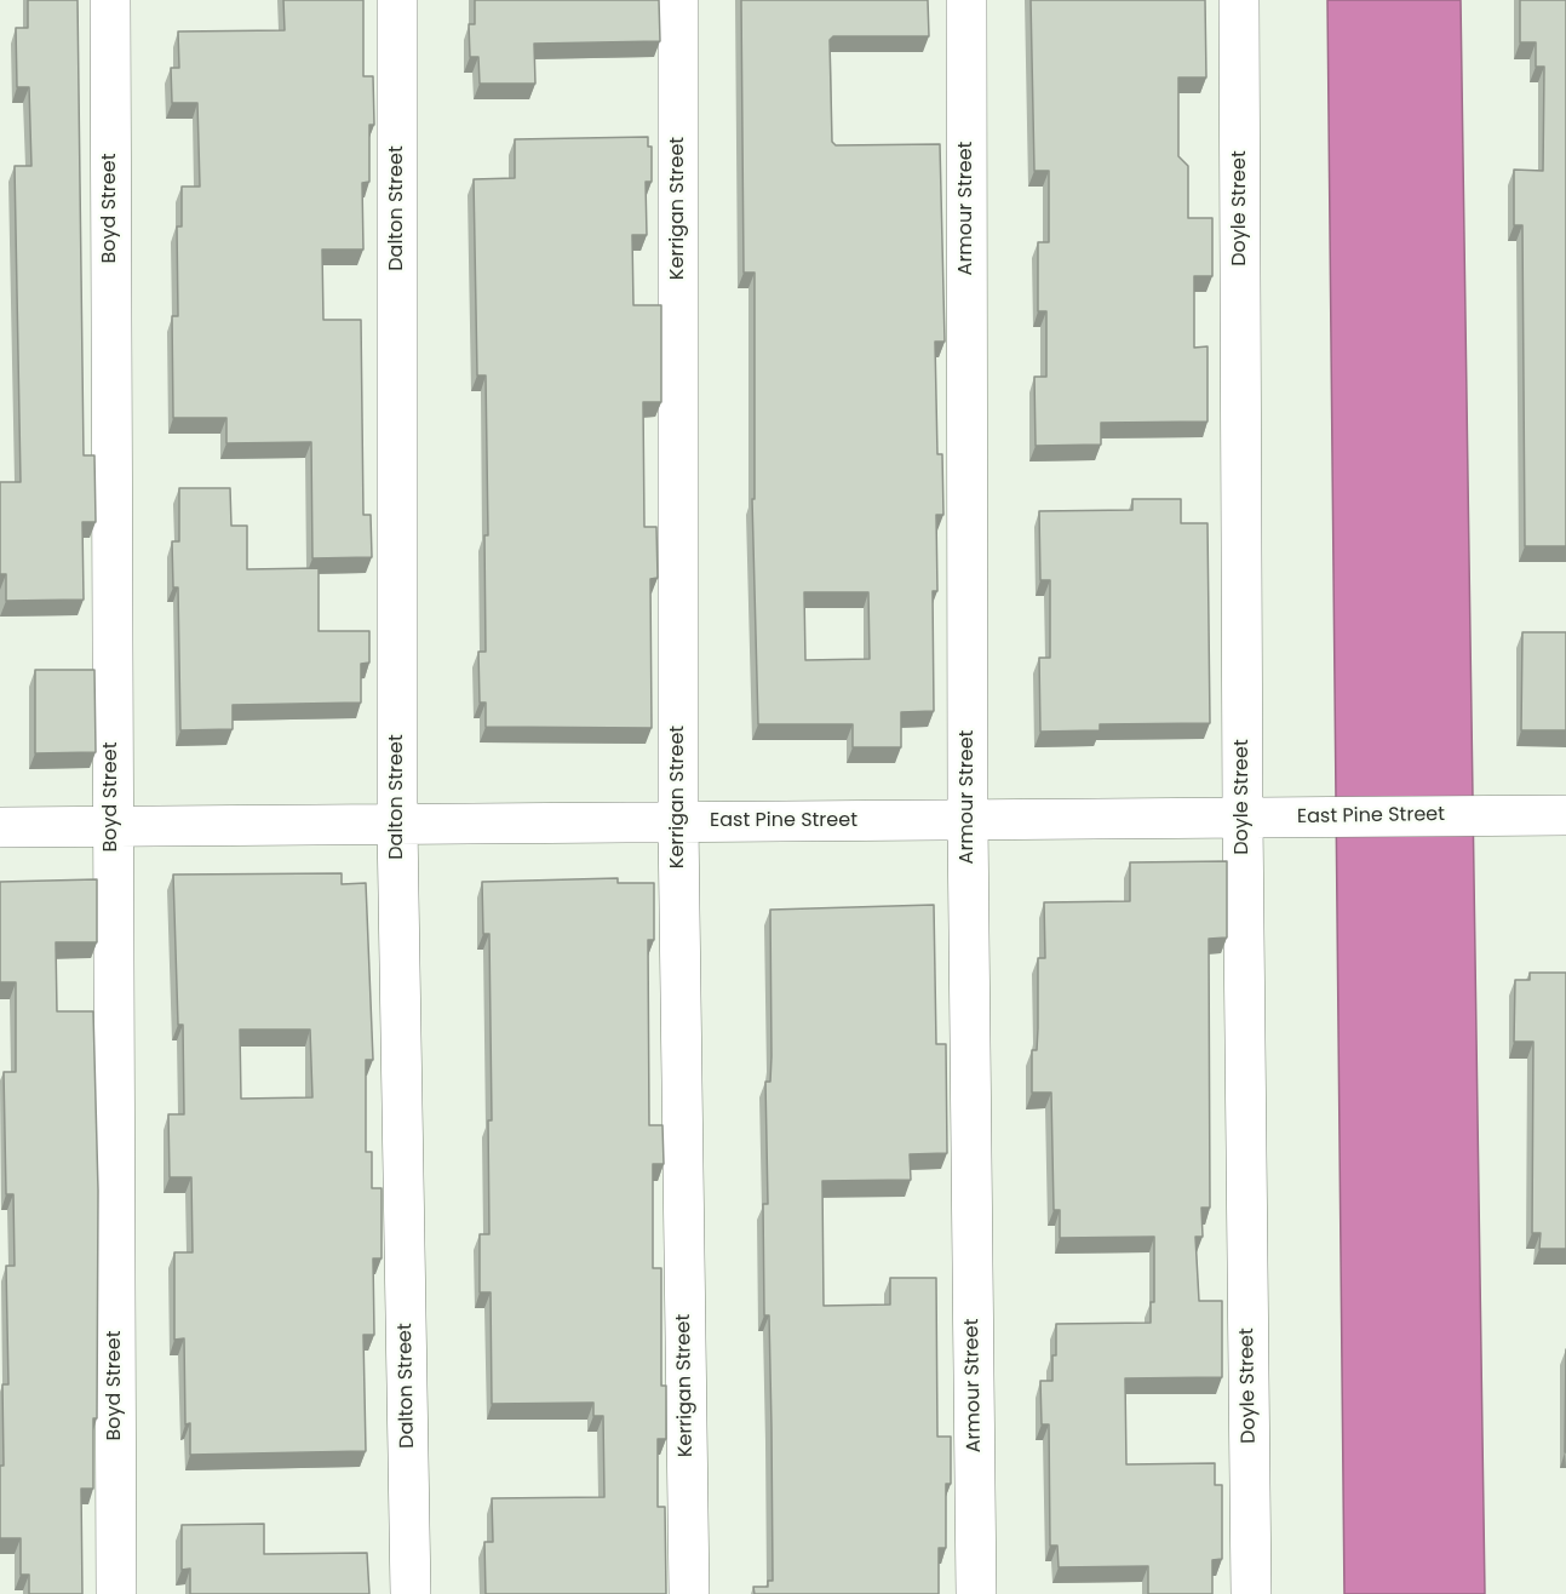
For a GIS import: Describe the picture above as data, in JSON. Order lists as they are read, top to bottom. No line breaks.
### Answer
{"streets":{"street":["Boyd Street","Dalton Street","Kerrigan Street","Armour Street","Doyle Street","East Pine Street"]},"crossings":[["Boyd Street","East Pine Street"],["Dalton Street","East Pine Street"],["Kerrigan Street","East Pine Street"],["Armour Street","East Pine Street"],["Doyle Street","East Pine Street"]]}
